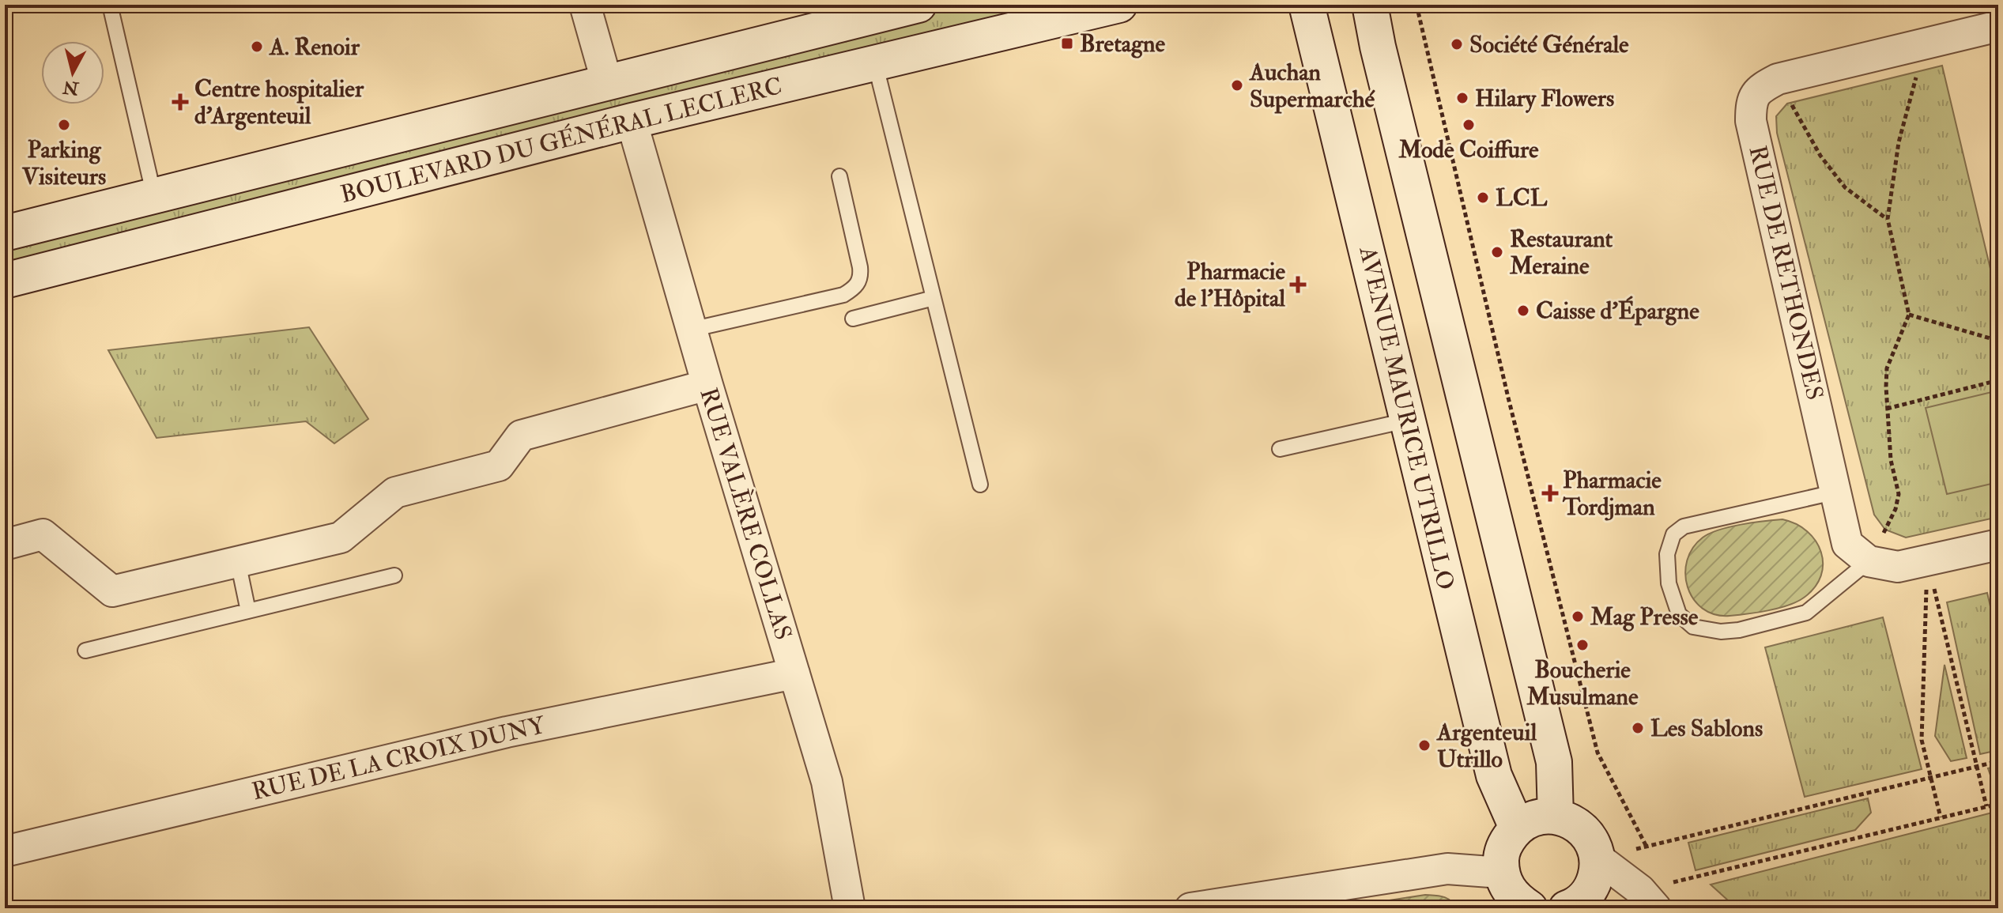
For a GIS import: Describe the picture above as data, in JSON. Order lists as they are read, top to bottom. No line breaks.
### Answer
{"streets":{"street":["BOULEVARD DU GÉNÉRAL LECLERC","RUE DE RETHONDES","AVENUE MAURICE UTRILLO","RUE VALÈRE COLLAS","RUE DE LA CROIX DUNY"]},"crossings":[["BOULEVARD DU GÉNÉRAL LECLERC","RUE VALÈRE COLLAS"],["RUE VALÈRE COLLAS","RUE DE LA CROIX DUNY"]],"places":{"transit":["Bretagne"],"other":["Société Générale","A. Renoir","Auchan Supermarché","Hilary Flowers","Parking Visiteurs","Mode Coiffure","LCL","Restaurant Meraine","Caisse d'Épargne","Mag Presse","Boucherie Musulmane","Les Sablons","Argenteuil Utrillo"],"health":["Centre hospitalier d'Argenteuil","Pharmacie de l'Hôpital","Pharmacie Tordjman"]},"north":"bottom"}
